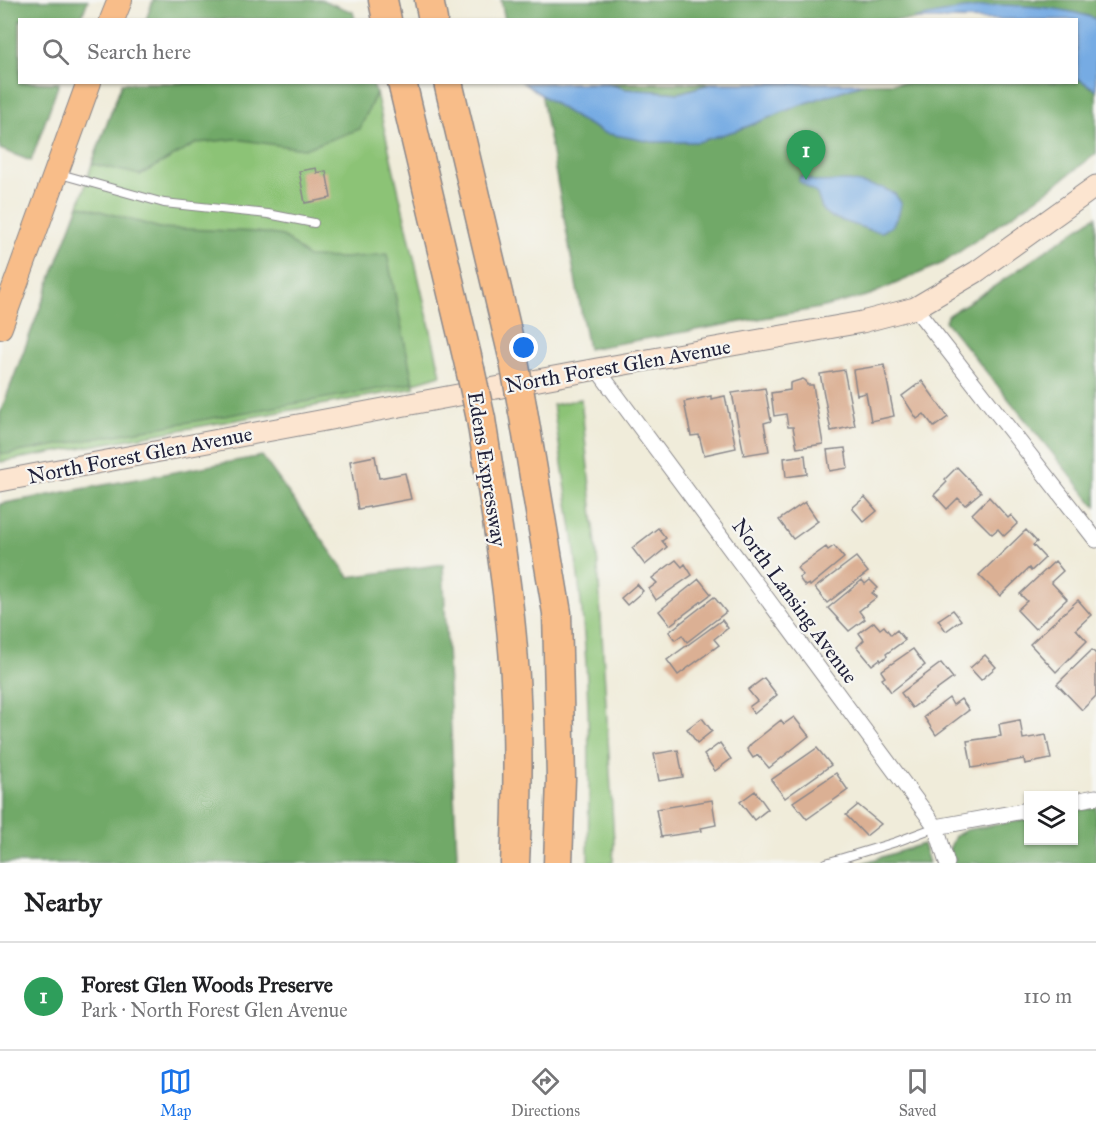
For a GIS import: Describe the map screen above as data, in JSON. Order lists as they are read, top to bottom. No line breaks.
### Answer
{"streets":{"highway":["Edens Expressway"],"street":["North Forest Glen Avenue","North Lansing Avenue"]},"crossings":[["North Forest Glen Avenue","North Lansing Avenue"]],"page":{"search":"Search here","pins":"1","heading":"Nearby","list":[{"mark":"1","name":"Forest Glen Woods Preserve","note":"Park · North Forest Glen Avenue","value":"110 m"}],"nav":["Map","Directions","Saved"]}}
